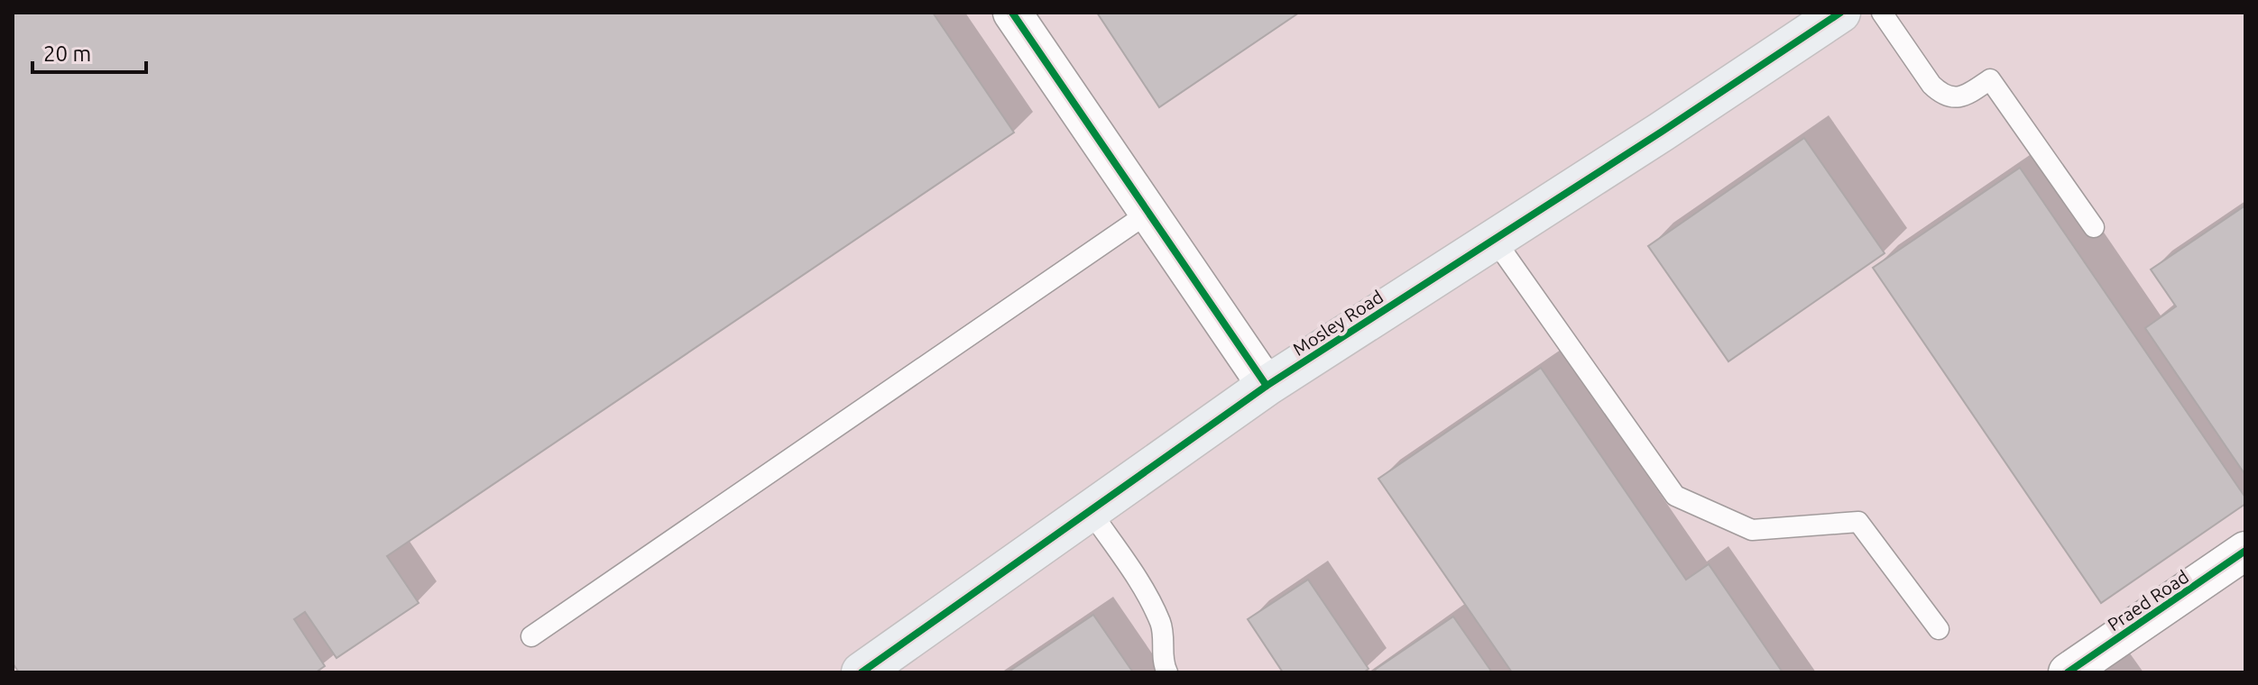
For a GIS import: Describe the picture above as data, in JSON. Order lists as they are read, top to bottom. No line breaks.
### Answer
{"streets":{"main road":["Mosley Road"],"street":["Praed Road"]},"scale_bar":"20 m"}
